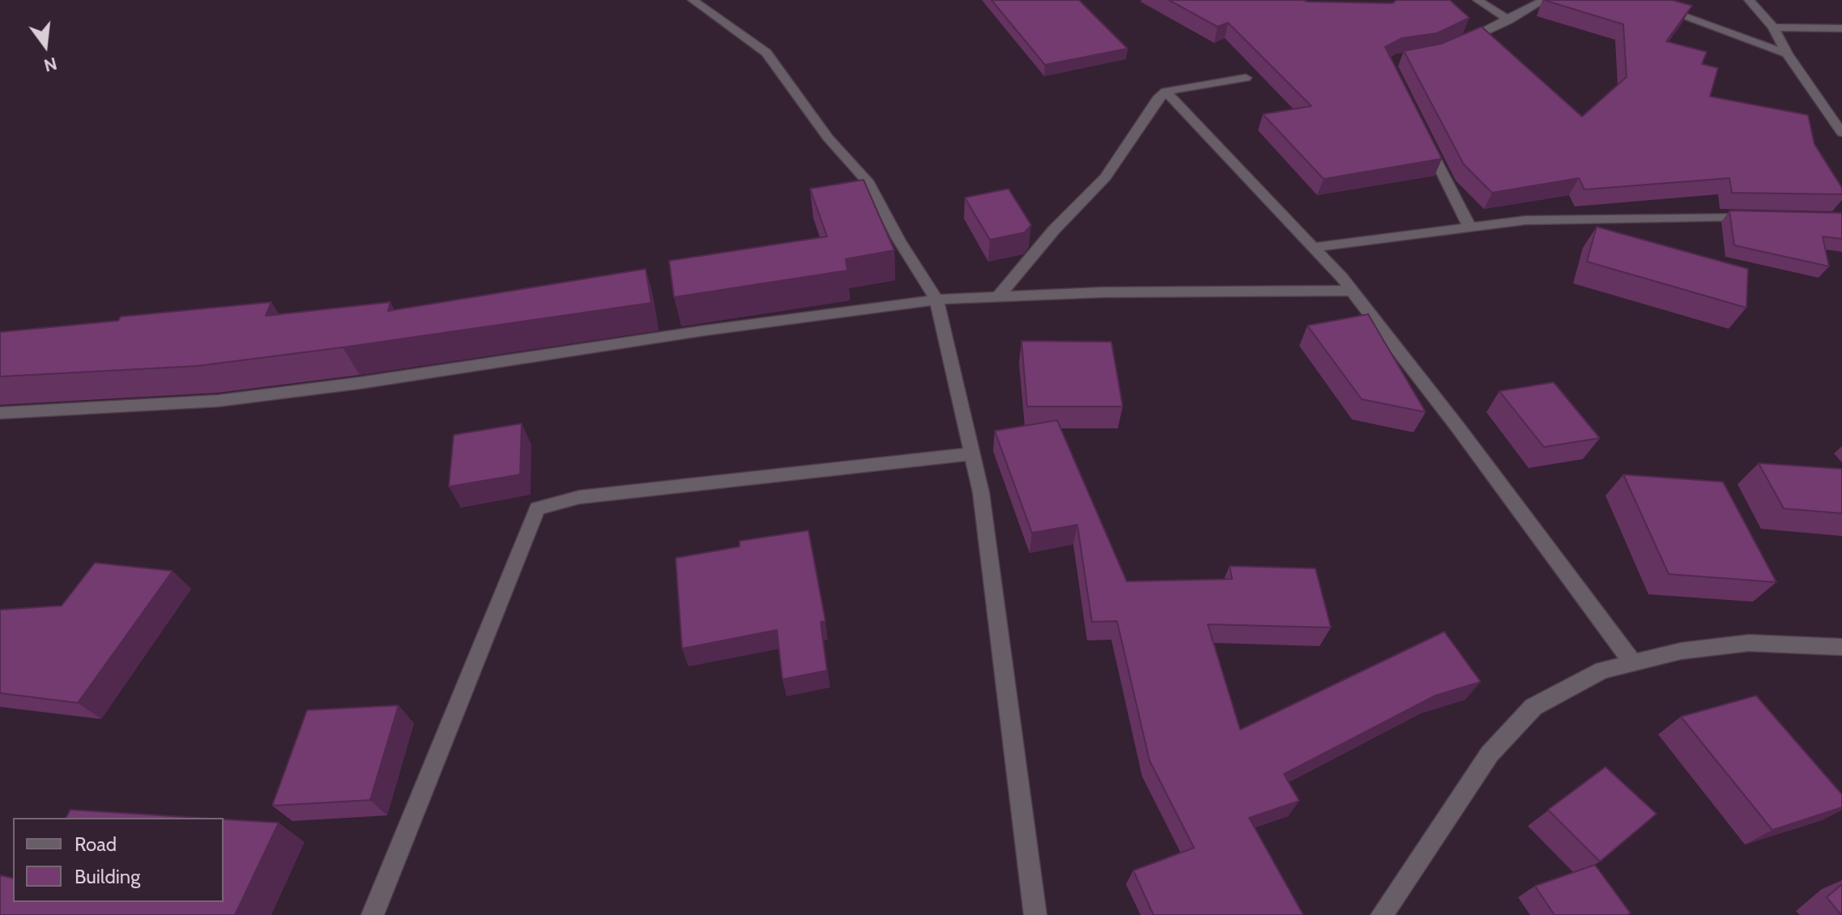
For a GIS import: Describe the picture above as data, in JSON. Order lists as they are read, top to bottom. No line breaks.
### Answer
{"legend":["Road","Building"],"north":"bottom"}
